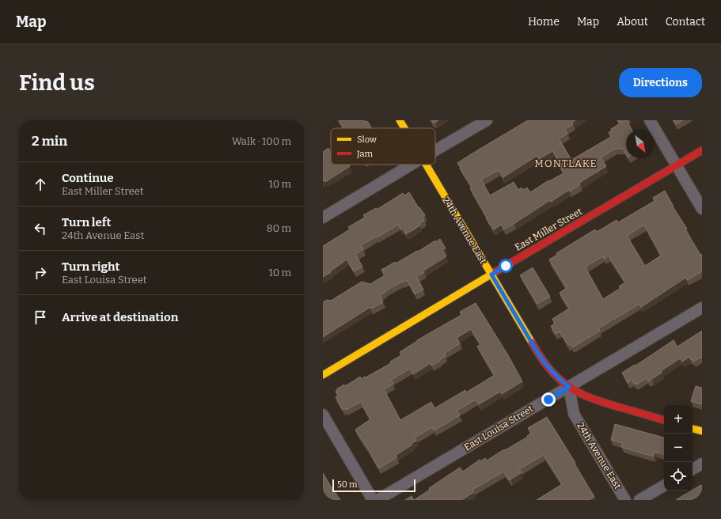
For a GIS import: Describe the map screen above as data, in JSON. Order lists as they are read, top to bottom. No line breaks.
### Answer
{"streets":{"street":["East Miller Street","24th Avenue East","East Louisa Street"]},"crossings":[["East Miller Street","24th Avenue East"],["24th Avenue East","East Louisa Street"]],"districts":["MONTLAKE"],"legend":["Slow","Jam"],"scale_bar":"50 m","north":"bottom right","page":{"header":"Map","nav":["Home","Map","About","Contact"],"buttons":"Directions","title":"Find us","heading":["2 min","Walk · 100 m"],"list":[["Continue","East Miller Street","10 m"],["Turn left","24th Avenue East","80 m"],["Turn right","East Louisa Street","10 m"],"Arrive at destination"],"map_buttons":["+","−"],"scale":"50 m"}}
